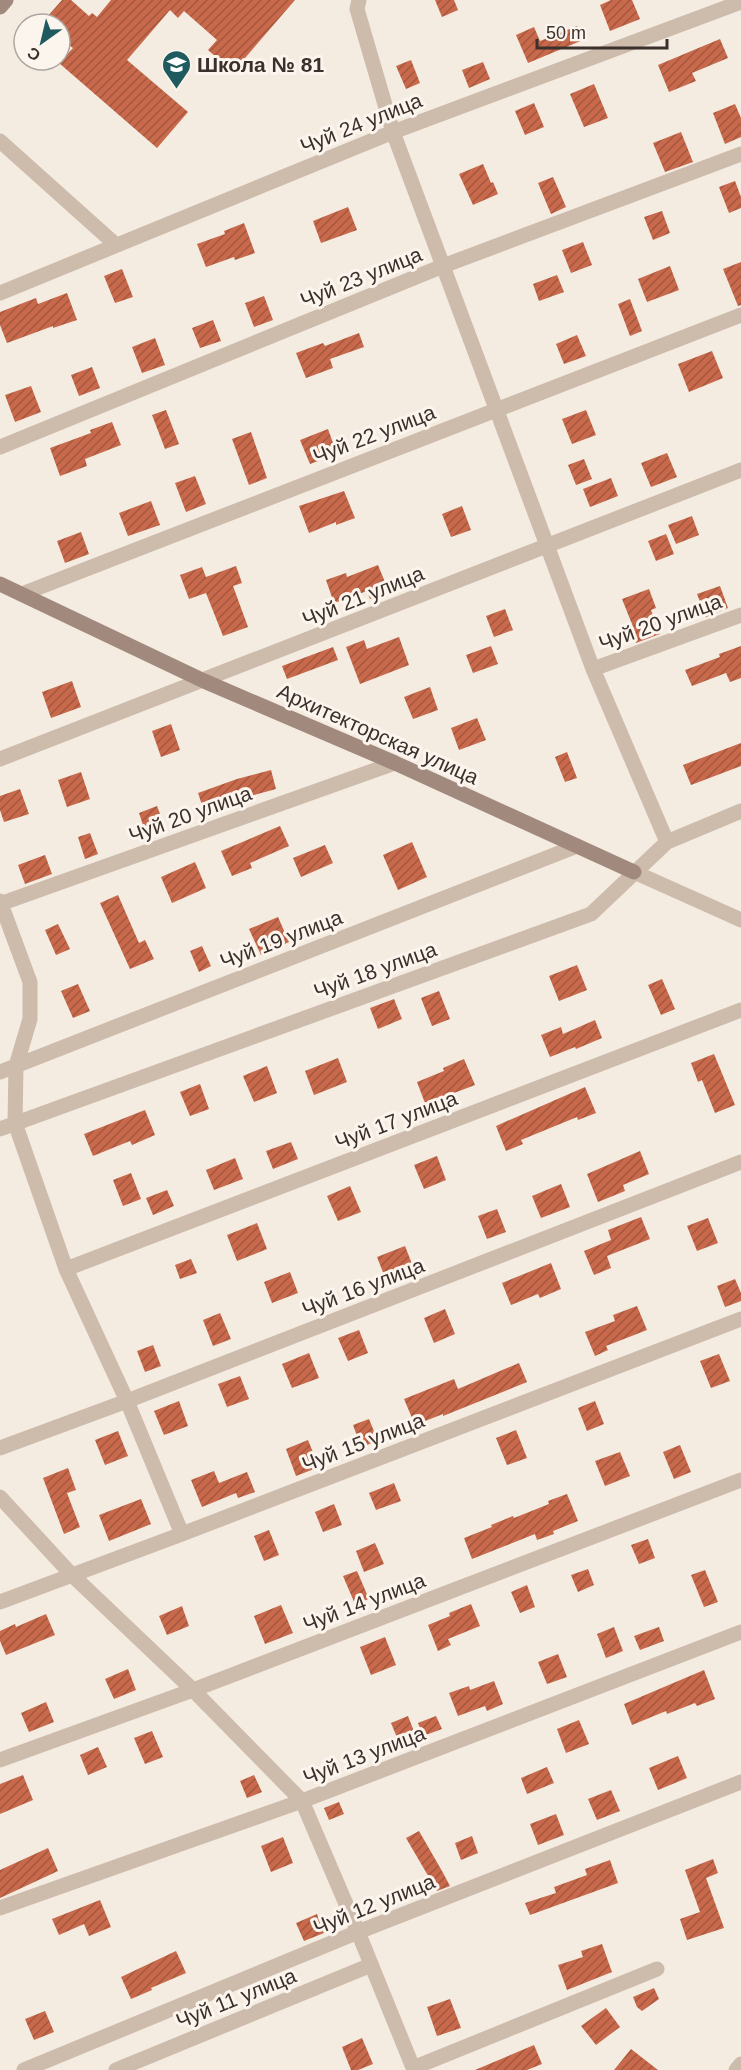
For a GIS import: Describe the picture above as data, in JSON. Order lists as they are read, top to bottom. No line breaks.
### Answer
{"streets":{"street":["Чуй 24 улица","Чуй 23 улица","Чуй 22 улица","Чуй 21 улица","Чуй 20 улица","Архитекторская улица","Чуй 19 улица","Чуй 18 улица","Чуй 17 улица","Чуй 16 улица","Чуй 15 улица","Чуй 14 улица","Чуй 13 улица","Чуй 12 улица","Чуй 11 улица"]},"crossings":[["Чуй 22 улица","Архитекторская улица"],["Чуй 21 улица","Архитекторская улица"],["Чуй 20 улица","Архитекторская улица"],["Архитекторская улица","Чуй 19 улица"],["Архитекторская улица","Чуй 18 улица"]],"places":{"school or university":["Школа № 81"]},"scale_bar":"50 m","north":"bottom left"}
